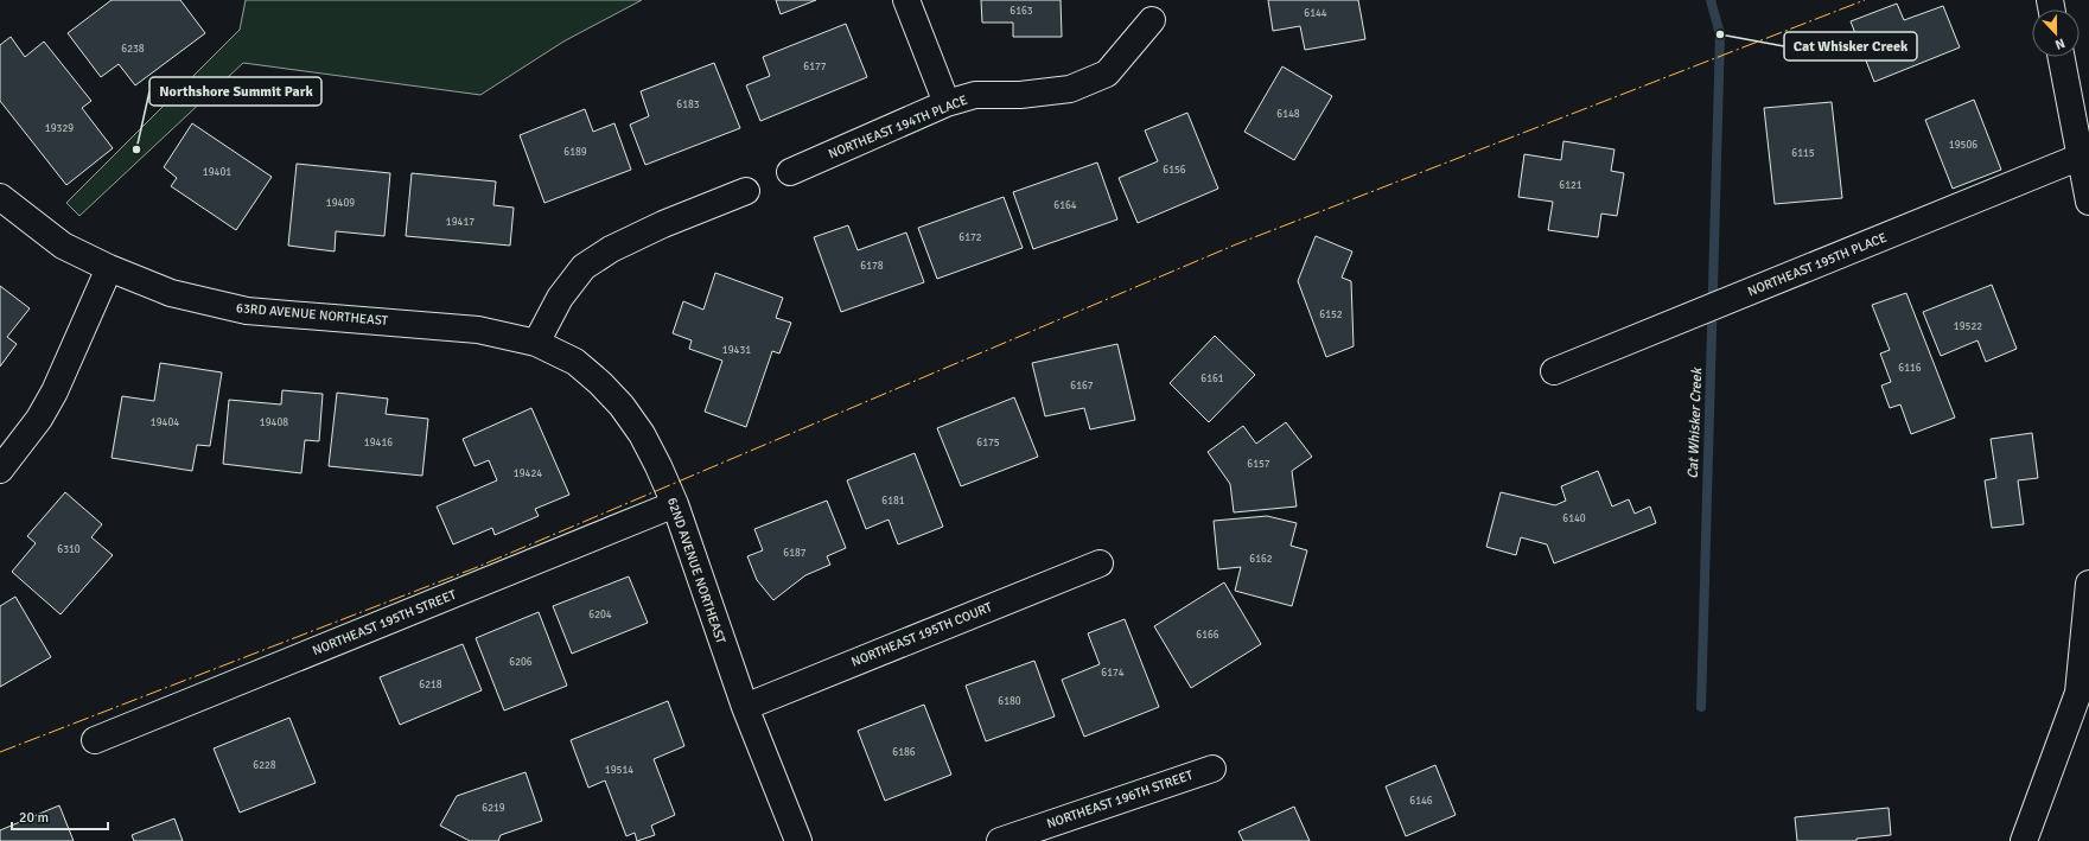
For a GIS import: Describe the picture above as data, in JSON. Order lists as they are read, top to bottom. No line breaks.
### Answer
{"streets":{"street":["NORTHEAST 194TH PLACE","NORTHEAST 195TH PLACE","63RD AVENUE NORTHEAST","62ND AVENUE NORTHEAST","NORTHEAST 195TH STREET","NORTHEAST 195TH COURT","NORTHEAST 196TH STREET"]},"crossings":[["63RD AVENUE NORTHEAST","62ND AVENUE NORTHEAST"],["62ND AVENUE NORTHEAST","NORTHEAST 195TH STREET"],["62ND AVENUE NORTHEAST","NORTHEAST 195TH COURT"]],"water":["Cat Whisker Creek"],"places":["Cat Whisker Creek","Northshore Summit Park"],"house_numbers":["6163","6144","6238","6177","6183","6148","19329","19506","6189","6115","6156","19401","6121","19409","6164","19417","6172","6178","6152","19522","19431","6116","6161","6167","19404","19408","19416","6175","6157","19424","6181","6140","6310","6187","6162","6204","6166","6206","6174","6218","6180","6186","6228","19514","6146","6219"],"scale_bar":"20 m","north":"bottom"}
